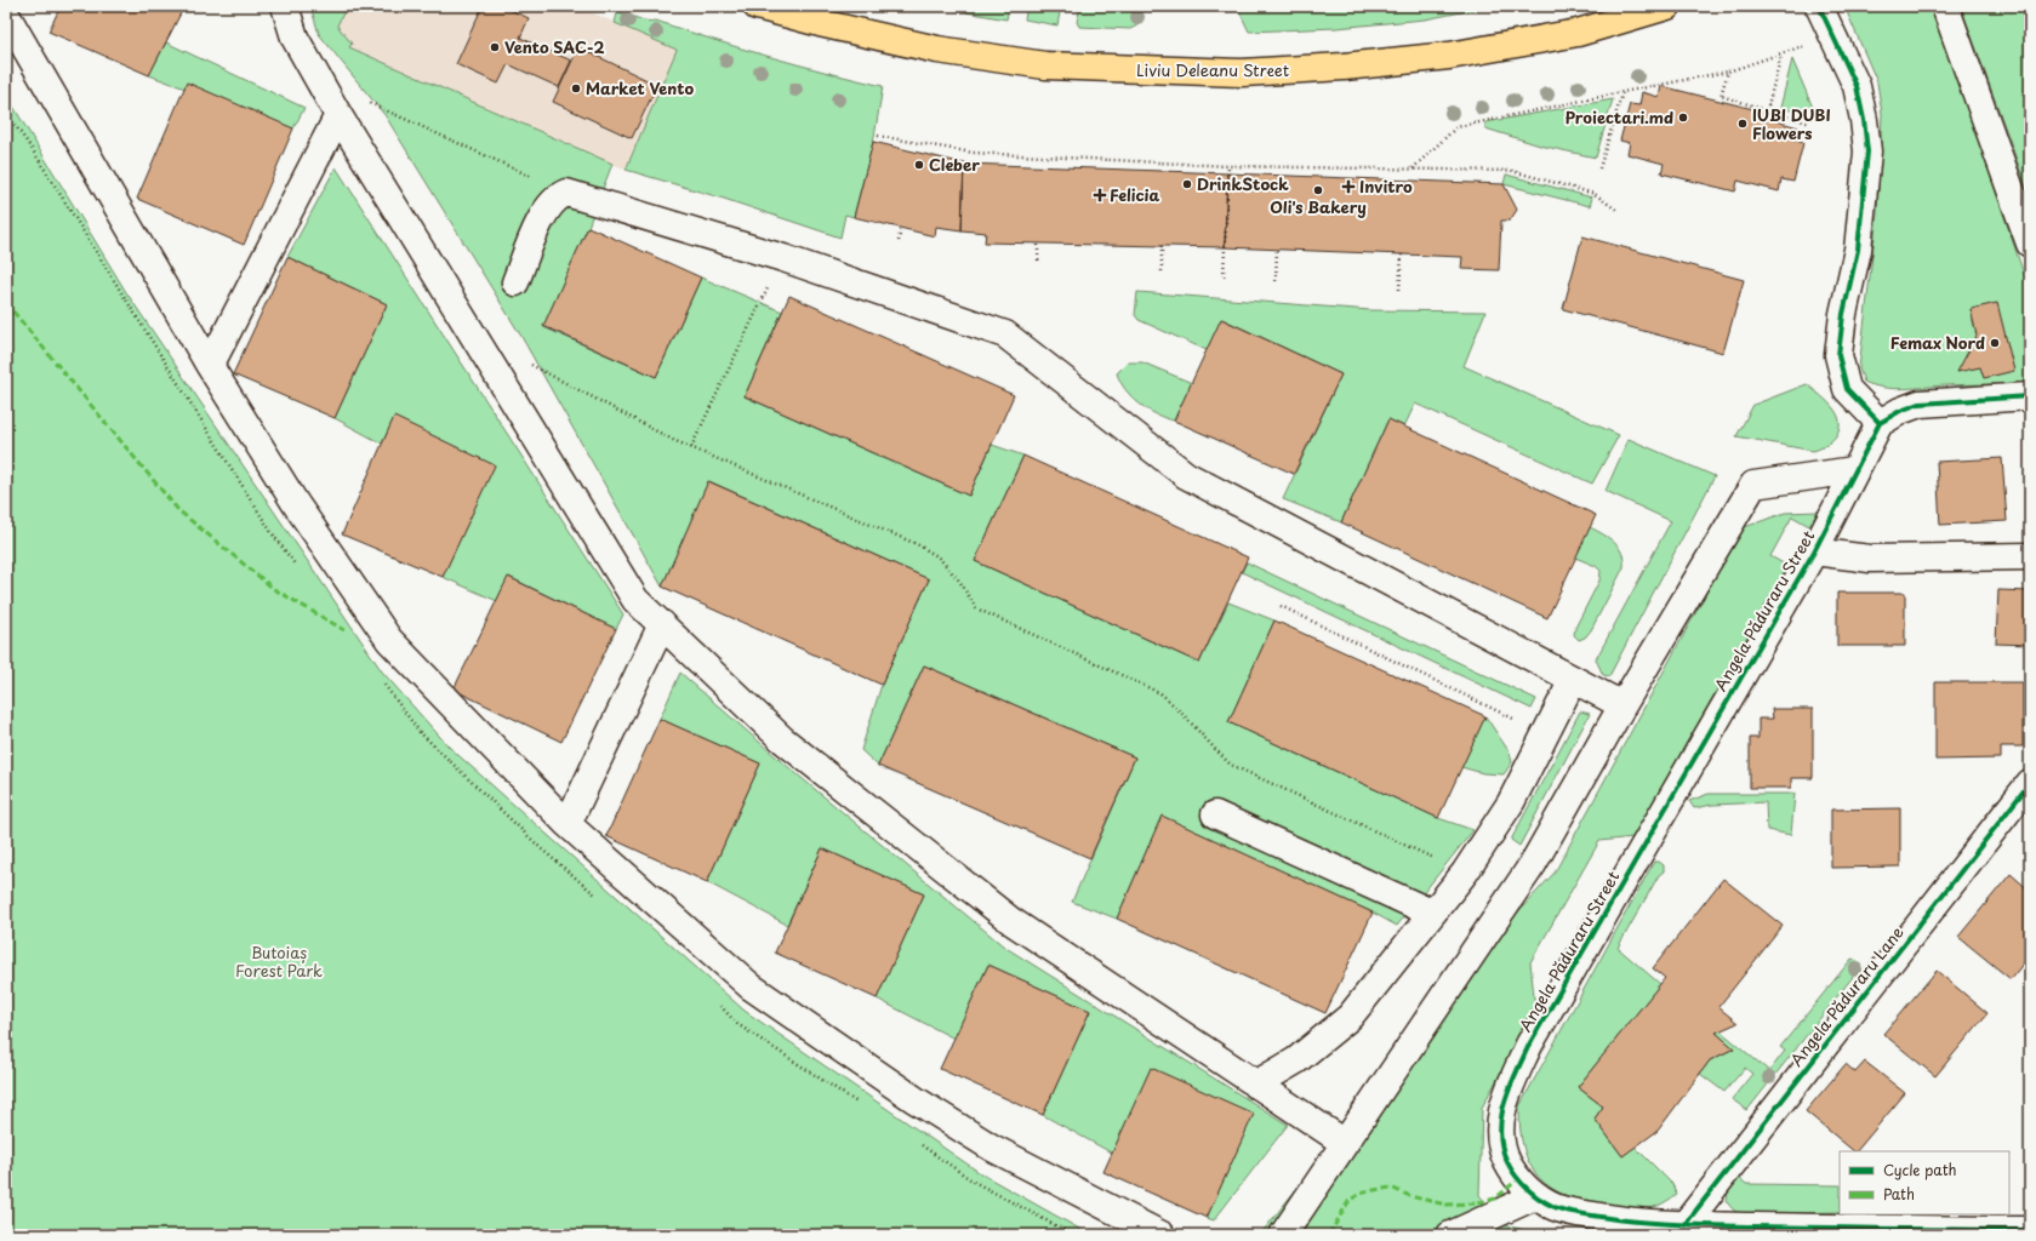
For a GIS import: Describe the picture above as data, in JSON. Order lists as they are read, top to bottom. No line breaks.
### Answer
{"streets":{"main road":["Liviu Deleanu Street"],"street":["Angela Păduraru Street","Angela Păduraru Lane"]},"crossings":[["Angela Păduraru Street","Angela Păduraru Lane"]],"parks":["Butoiaș Forest Park"],"places":{"other":["Vento SAC-2","Market Vento","Proiectari.md","IUBI DUBI Flowers","Cleber","DrinkStock","Oli's Bakery","Femax Nord"],"health":["Invitro","Felicia"]},"legend":["Cycle path","Path"]}
